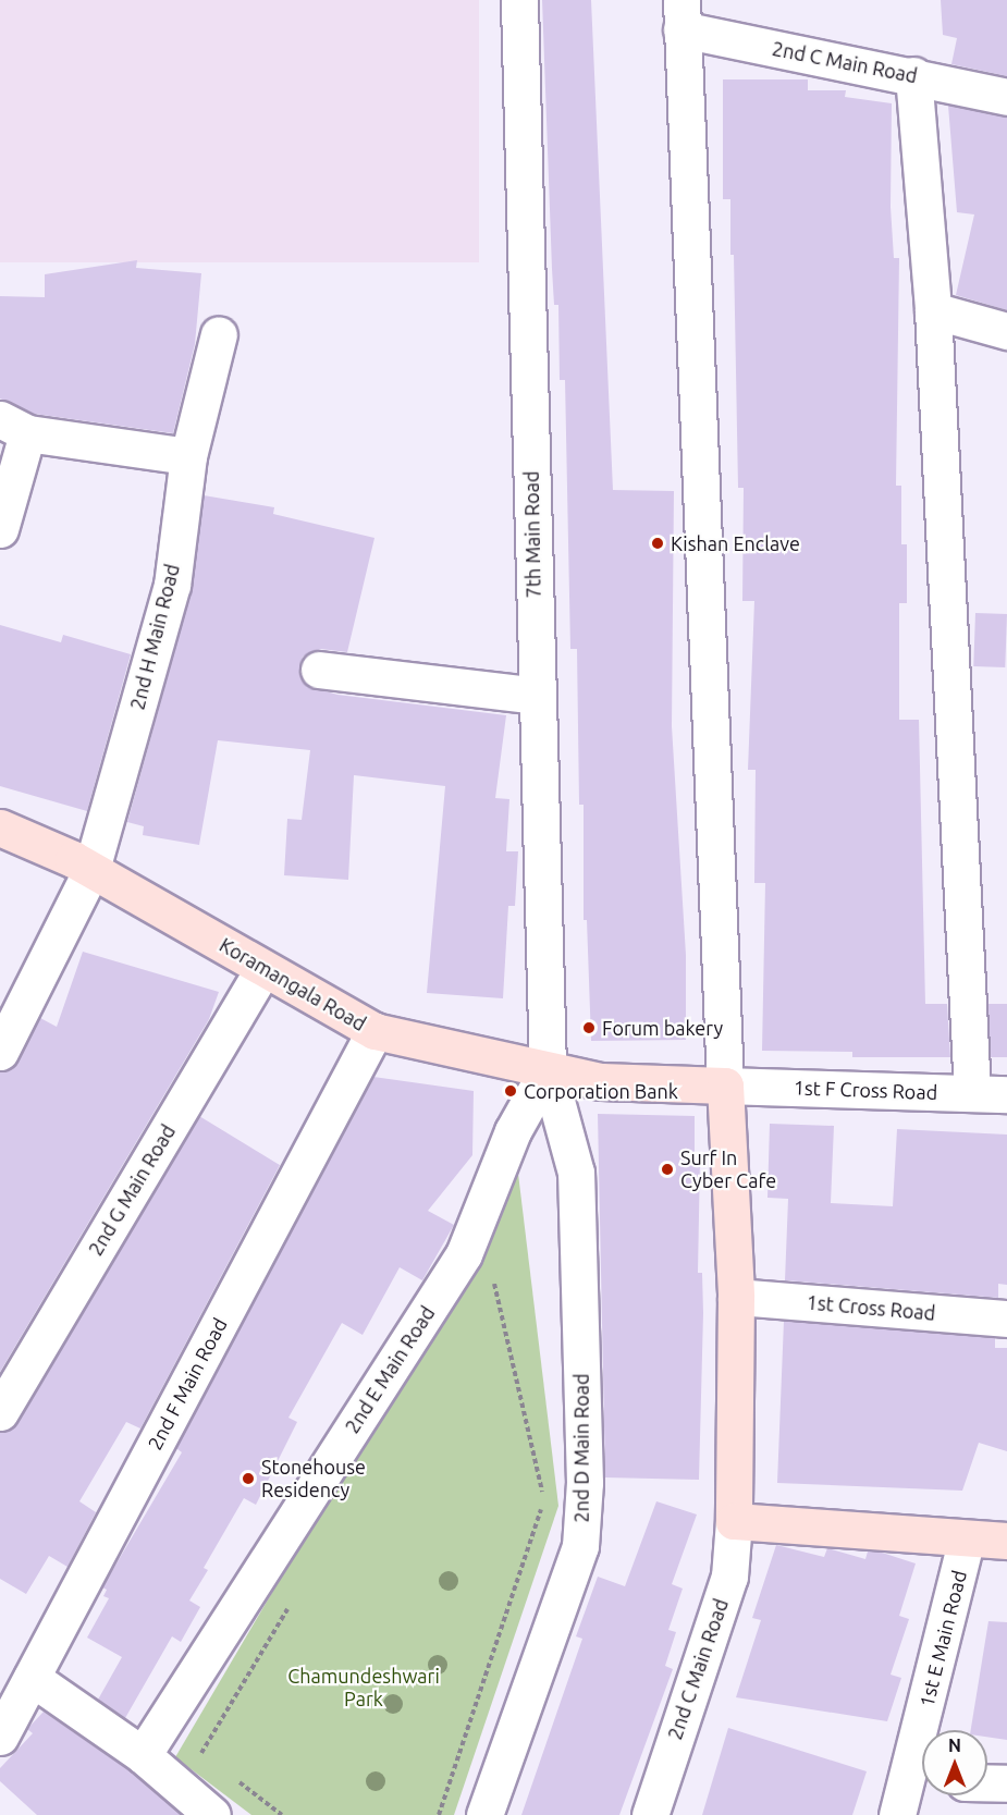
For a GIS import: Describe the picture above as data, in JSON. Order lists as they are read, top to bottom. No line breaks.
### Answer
{"streets":{"street":["2nd C Main Road","7th Main Road","2nd H Main Road","Koramangala Road","1st F Cross Road","2nd G Main Road","1st Cross Road","2nd E Main Road","2nd F Main Road","2nd D Main Road","1st E Main Road"]},"crossings":[["7th Main Road","Koramangala Road"],["7th Main Road","2nd E Main Road"],["7th Main Road","2nd D Main Road"],["2nd H Main Road","Koramangala Road"],["Koramangala Road","1st F Cross Road"],["Koramangala Road","2nd G Main Road"],["Koramangala Road","2nd E Main Road"],["Koramangala Road","2nd F Main Road"],["Koramangala Road","2nd D Main Road"],["2nd E Main Road","2nd D Main Road"]],"parks":["Chamundeshwari Park"],"places":["Kishan Enclave","Forum bakery","Corporation Bank","Surf In Cyber Cafe","Stonehouse Residency"],"north":"top"}
